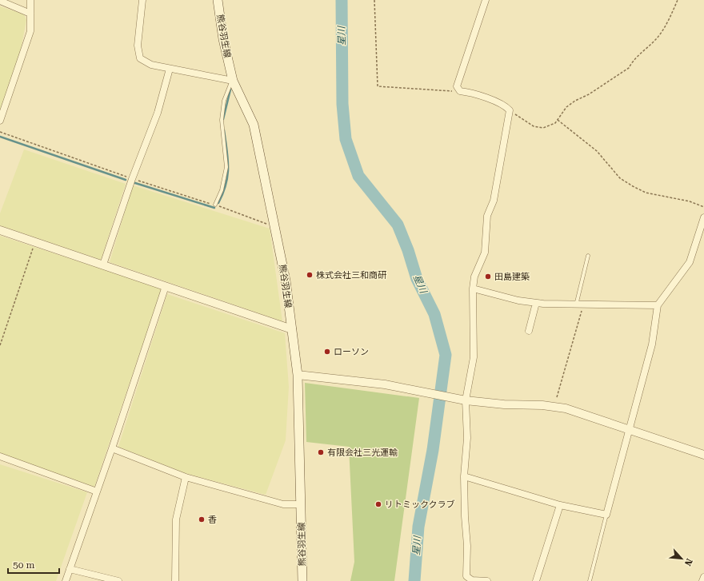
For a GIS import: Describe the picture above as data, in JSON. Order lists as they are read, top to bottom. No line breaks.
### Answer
{"streets":{"main road":["熊谷羽生線"]},"water":["星川"],"places":["株式会社三和商研","田島建築","ローソン","有限会社三光運輸","リトミッククラブ","香"],"scale_bar":"50 m","north":"bottom right"}
